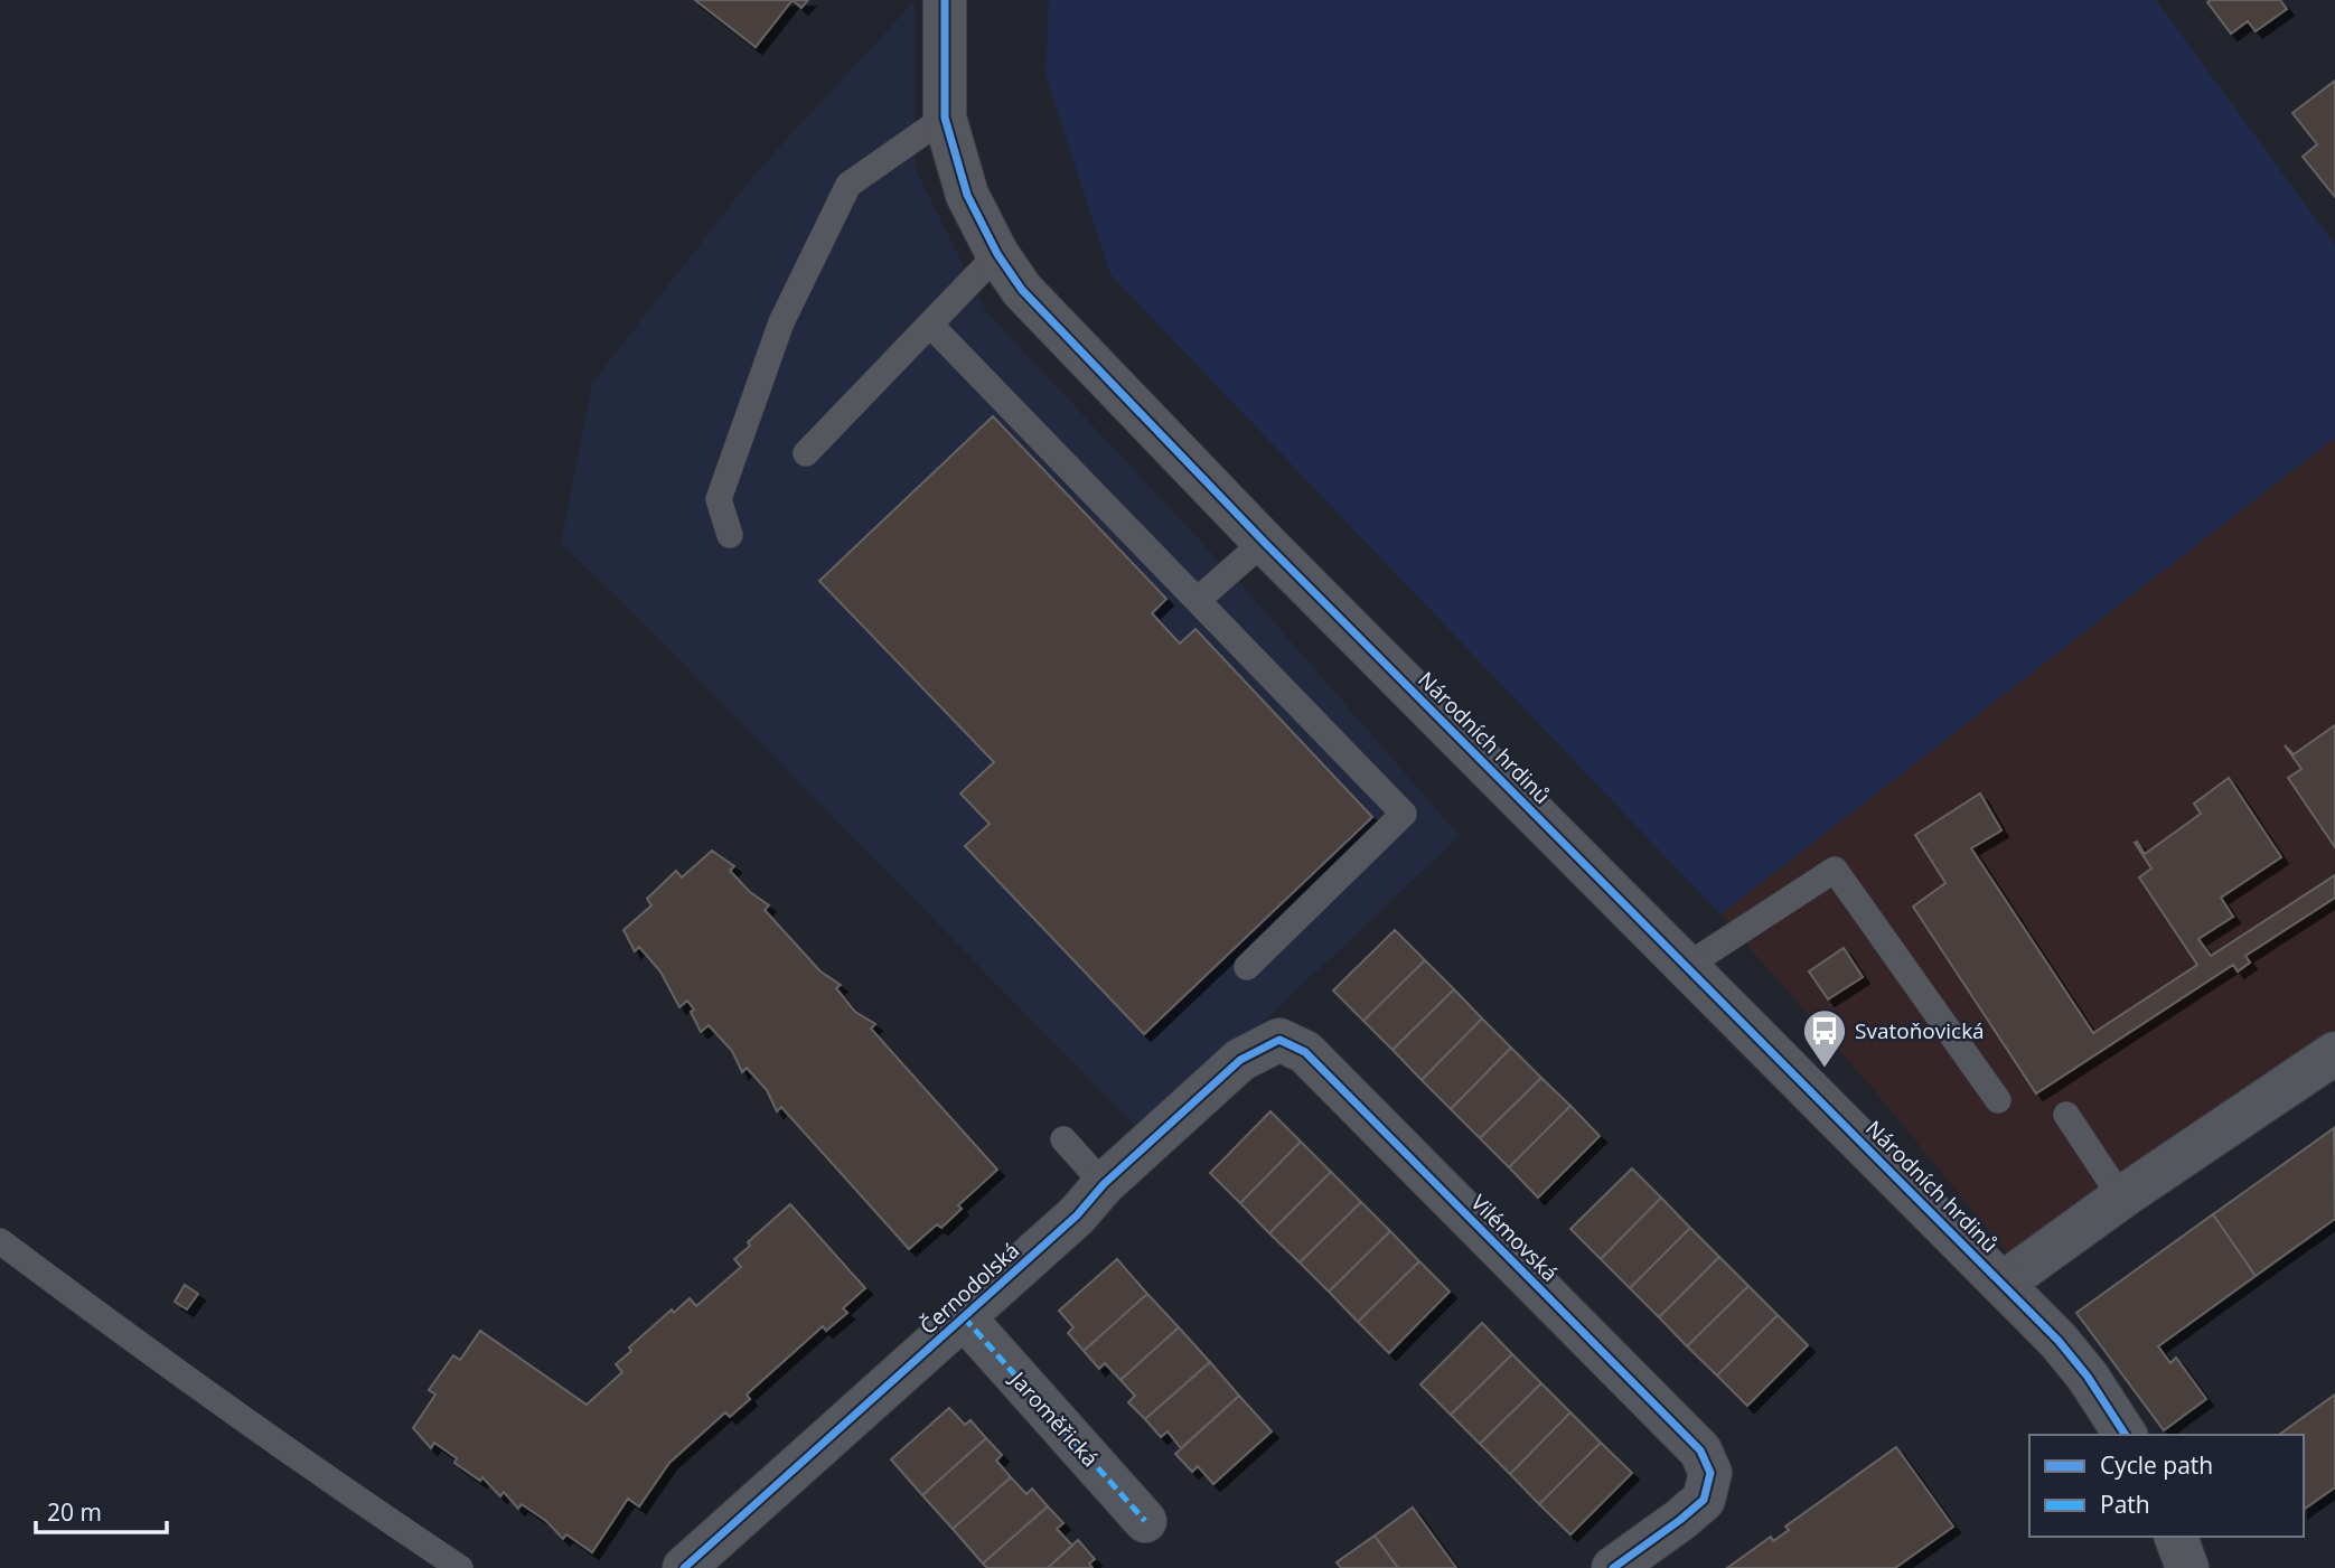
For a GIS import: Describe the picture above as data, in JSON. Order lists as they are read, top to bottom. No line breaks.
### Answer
{"streets":{"street":["Národních hrdinů","Vilémovská","Černodolská","Jaroměřická"]},"crossings":[["Vilémovská","Černodolská"],["Černodolská","Jaroměřická"]],"places":{"bus stop":["Svatoňovická"]},"legend":["Cycle path","Path"],"scale_bar":"20 m"}
